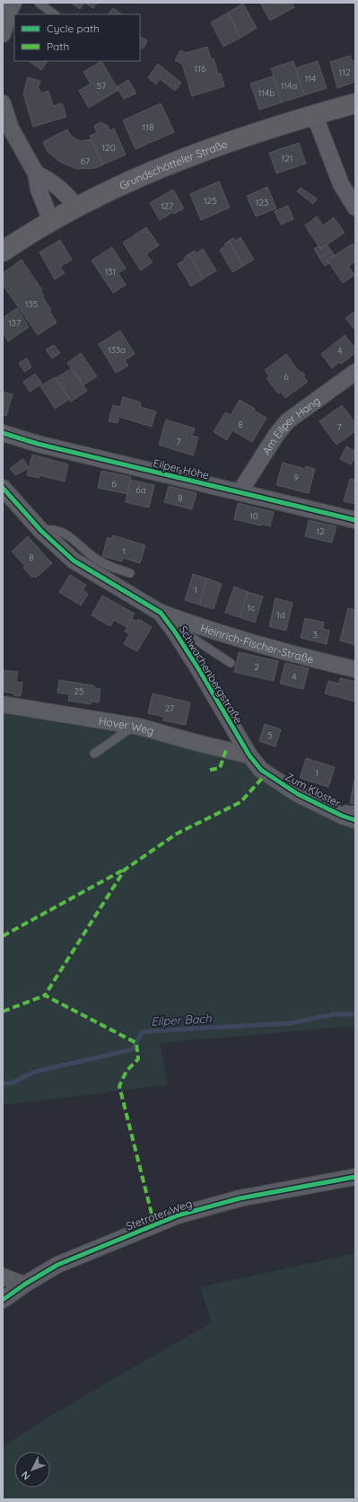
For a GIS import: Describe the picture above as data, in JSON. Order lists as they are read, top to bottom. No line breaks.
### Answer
{"streets":{"main road":["Grundschötteler Straße"],"street":["Am Eilper Hang","Eilper Höhe","Heinrich-Fischer-Straße","Schwachenbergstraße","Hover Weg","Zum Kloster","Stetroter Weg"]},"crossings":[["Am Eilper Hang","Eilper Höhe"],["Heinrich-Fischer-Straße","Schwachenbergstraße"],["Schwachenbergstraße","Hover Weg"],["Schwachenbergstraße","Zum Kloster"],["Hover Weg","Zum Kloster"]],"water":["Eilper Bach"],"house_numbers":["116","112","114","57","114a","114b","118","120","121","67","125","123","127","131","135","137","133a","4","6","8","7","7","9","6","6a","8","10","12","1","8","1","1c","1d","3","2","4","25","27","5","1"],"legend":["Cycle path","Path"],"north":"bottom left"}
